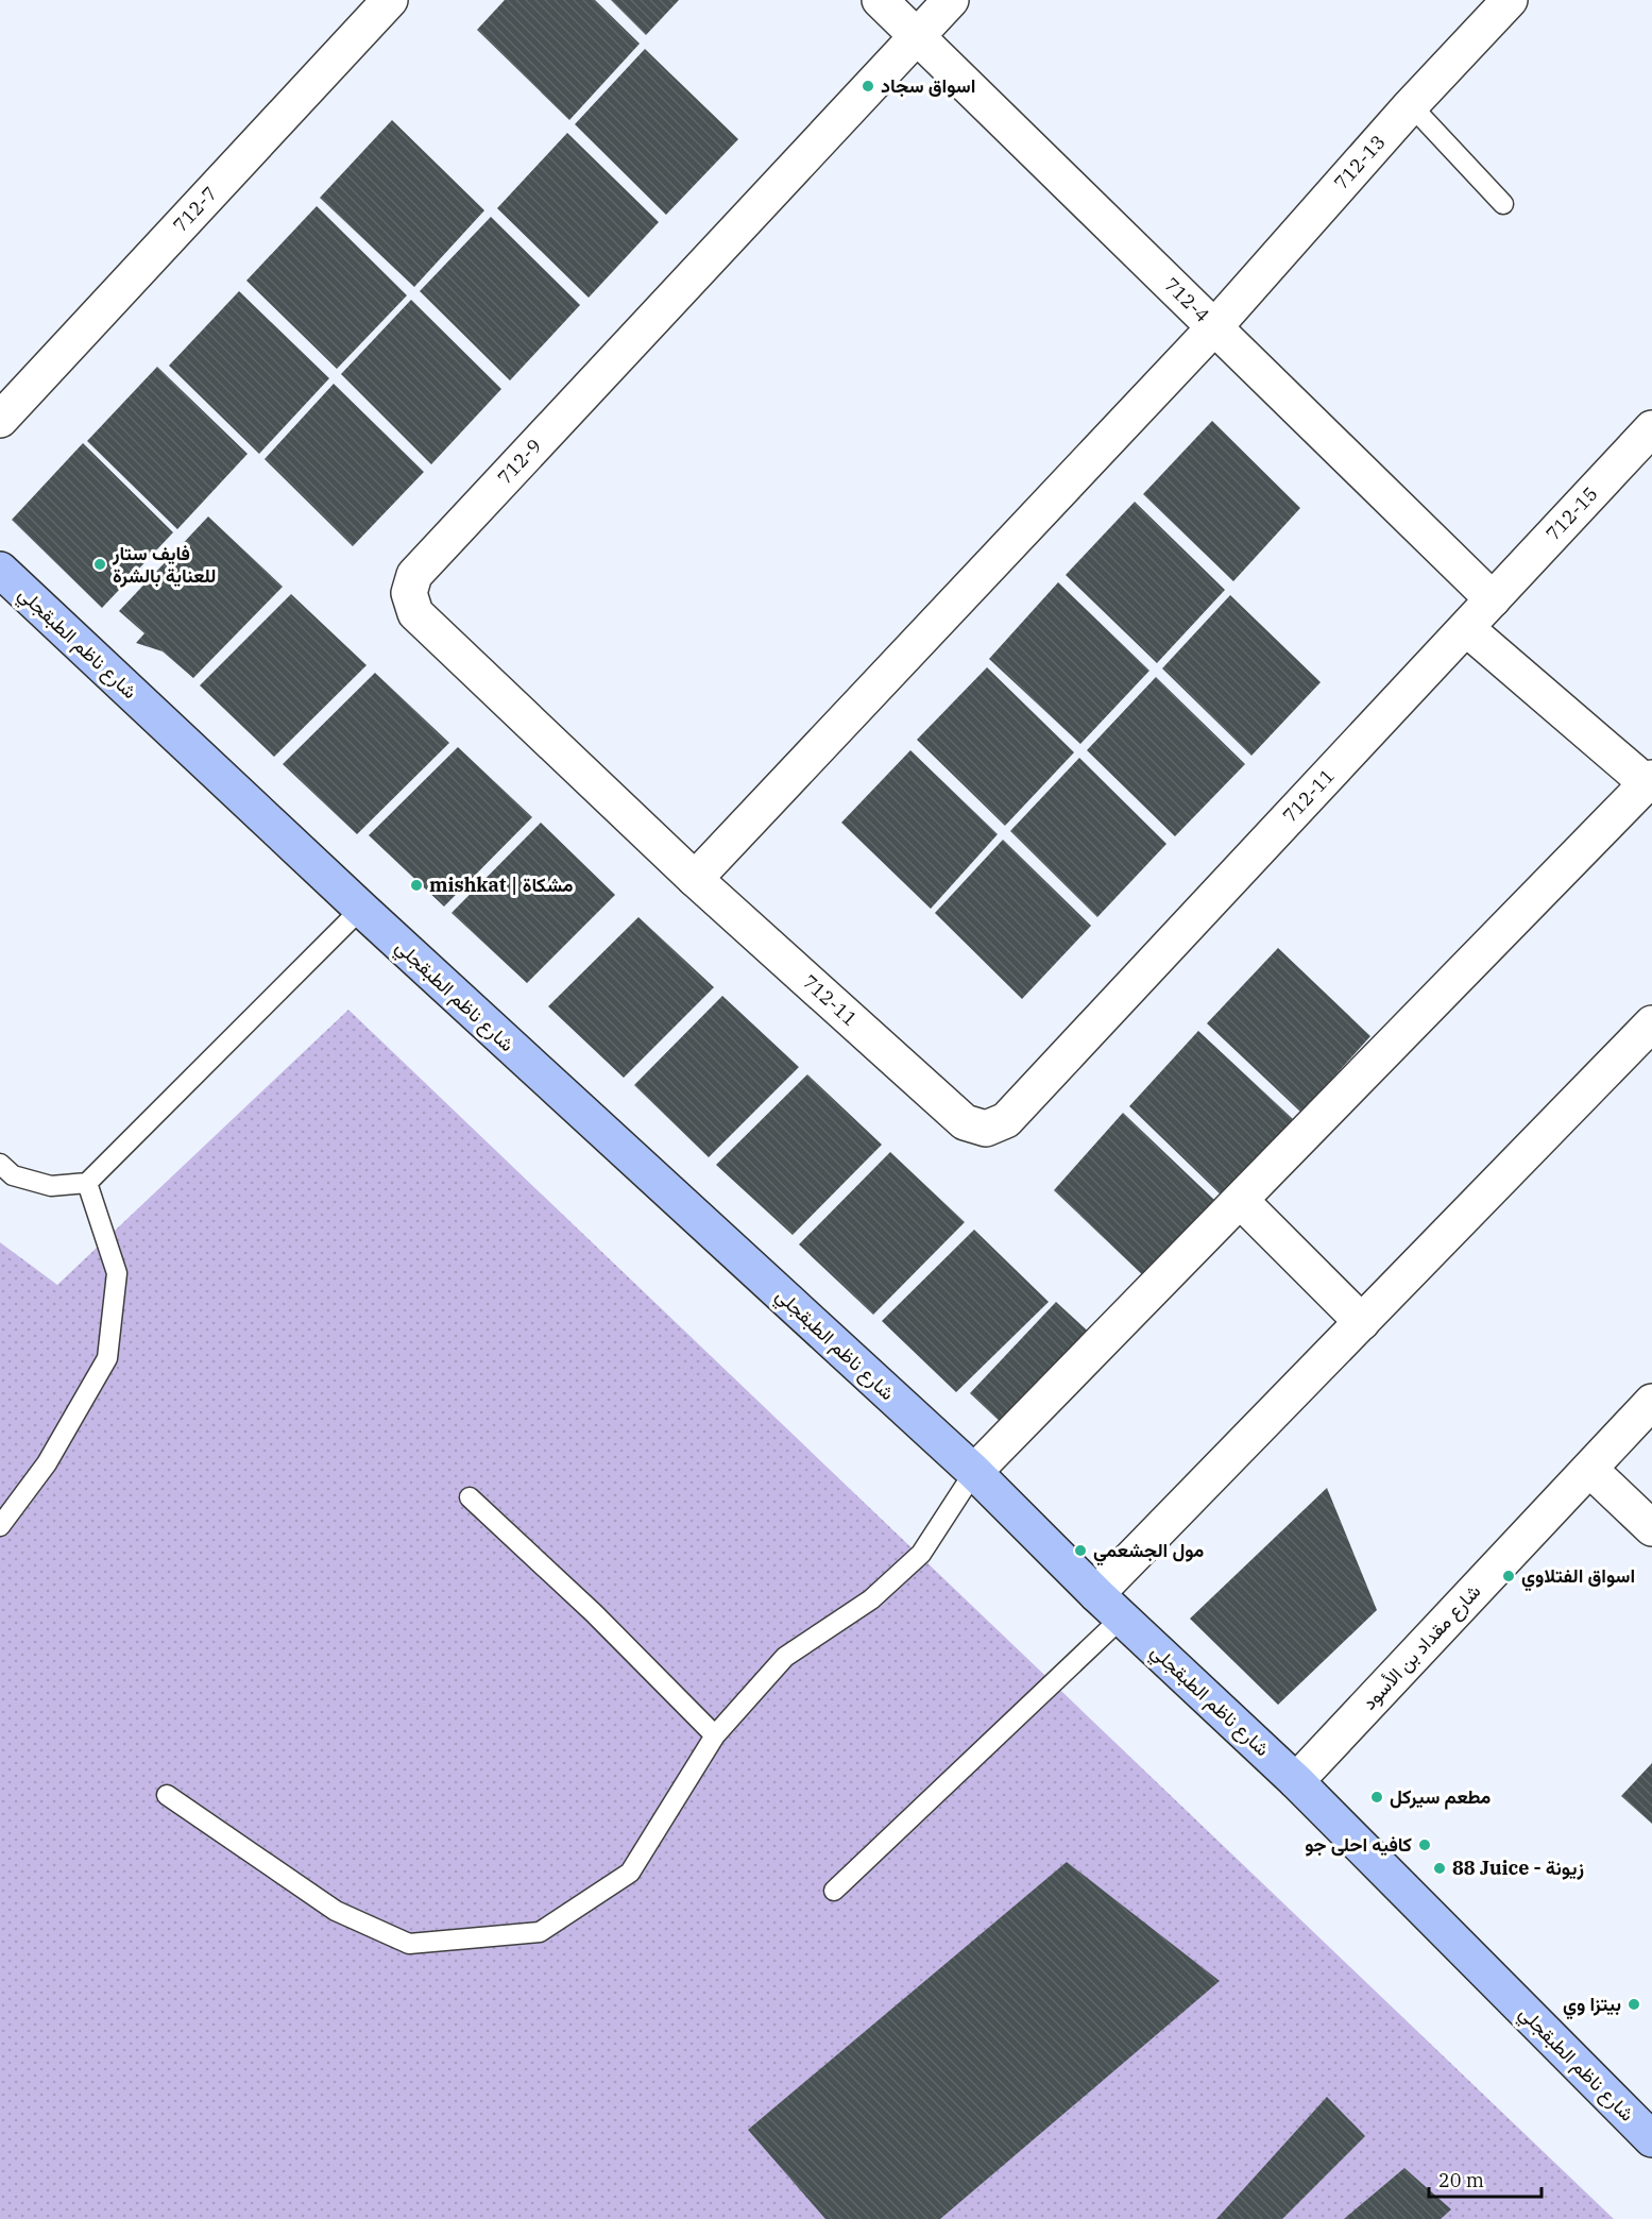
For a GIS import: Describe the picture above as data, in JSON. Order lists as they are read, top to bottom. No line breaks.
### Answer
{"streets":{"main road":["شارع ناظم الطبقجلي"],"street":["712-13","712-7","712-4","712-9","712-15","712-11","شارع مقداد بن الأسود"]},"crossings":[["712-13","712-4"],["712-4","712-9"],["712-4","712-15"],["712-4","712-11"],["712-9","712-11"],["712-15","712-11"],["شارع ناظم الطبقجلي","شارع مقداد بن الأسود"]],"places":["اسواق سجاد","فايف ستار للعناية بالشرة","mishkat | مشكاة","مول الجشعمي","اسواق الفتلاوي","مطعم سيركل","كافيه احلى جو","88 Juice - زيونة","بيتزا وي"],"scale_bar":"20 m"}
